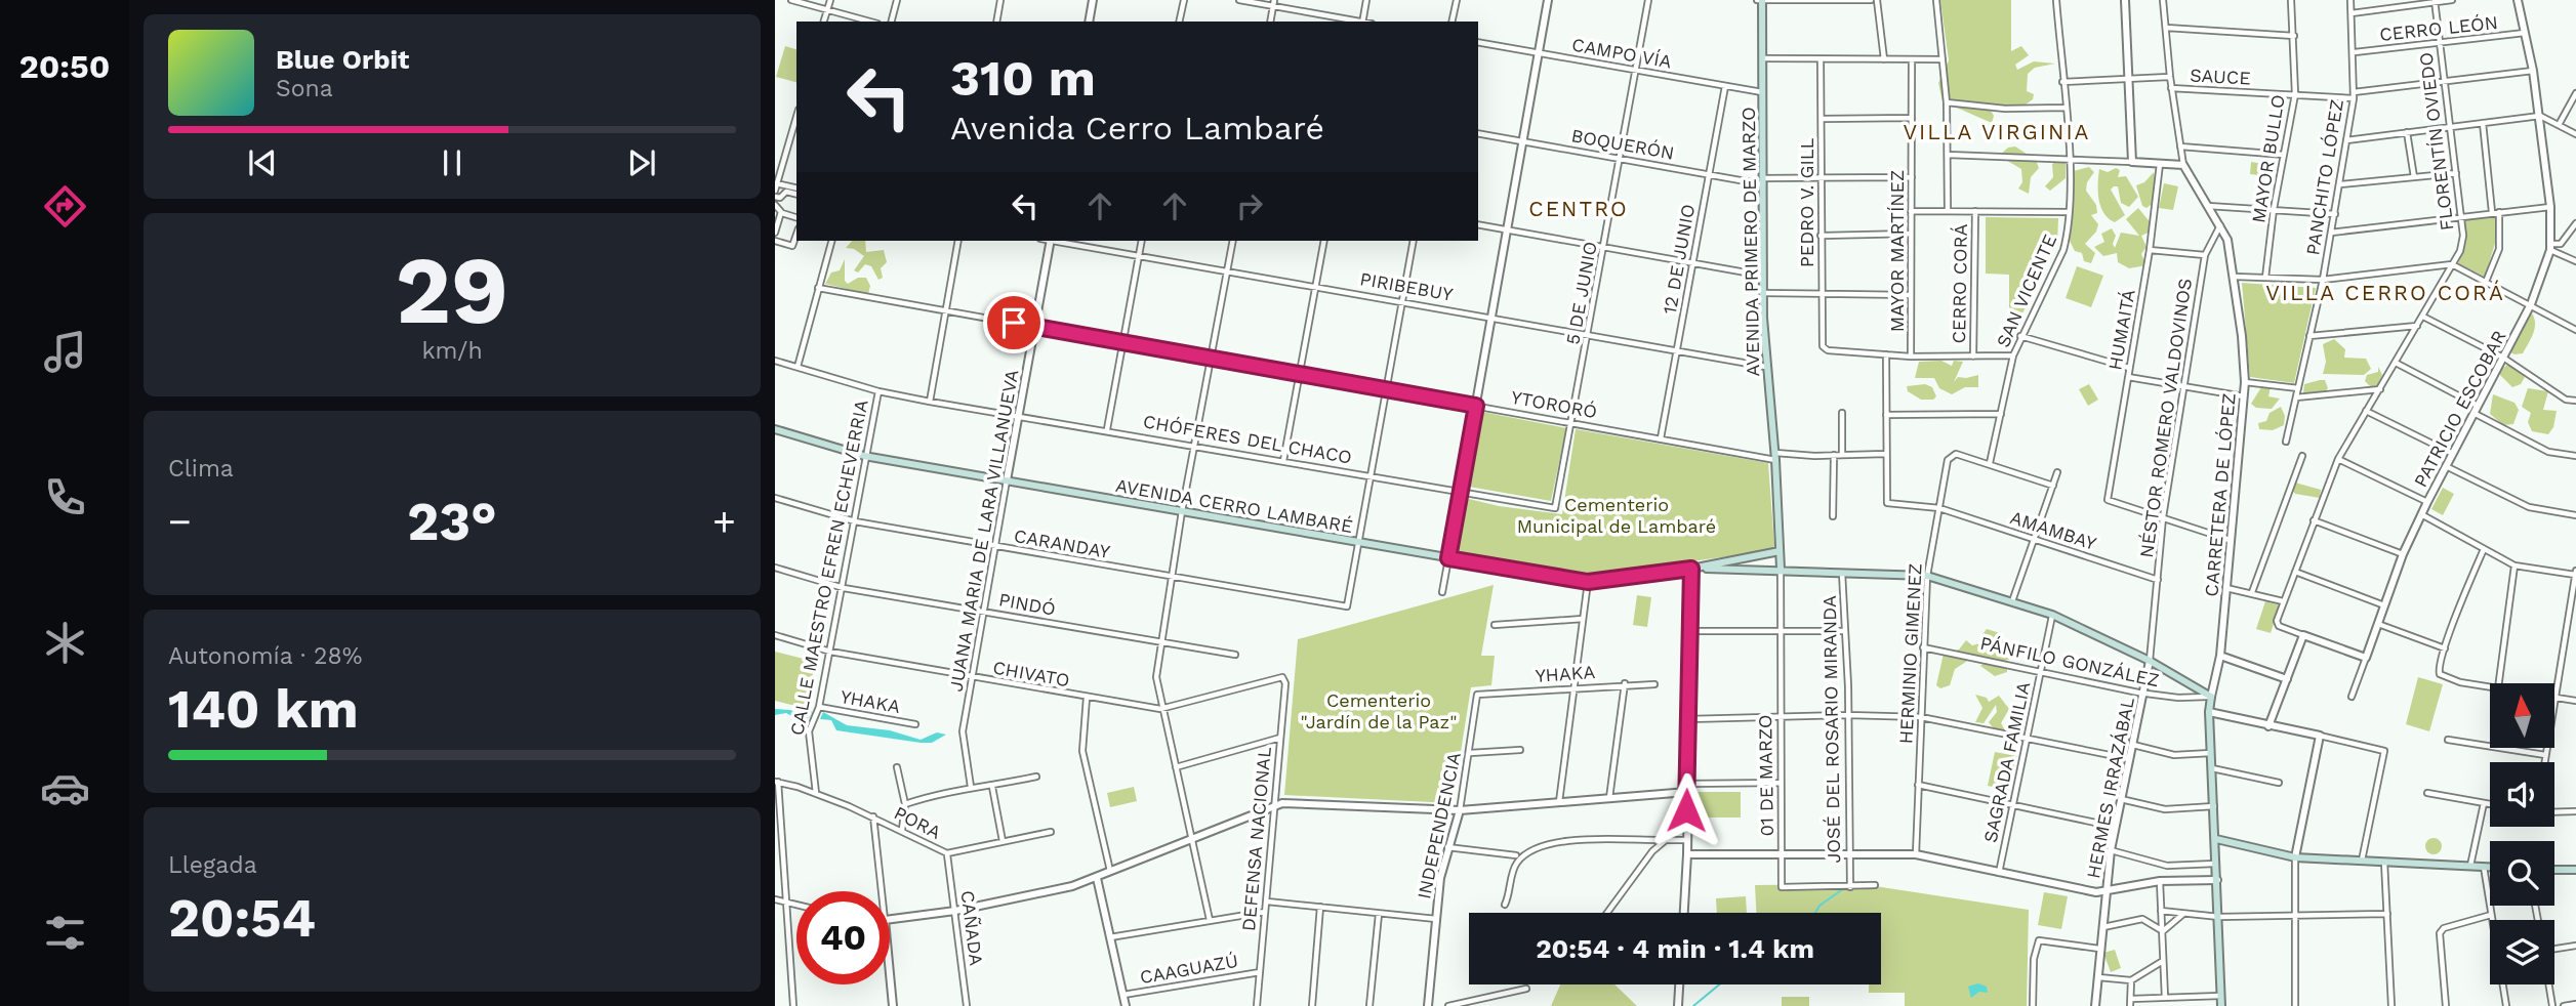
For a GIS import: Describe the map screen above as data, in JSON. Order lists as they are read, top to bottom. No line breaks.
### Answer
{"streets":{"main road":["AVENIDA PRIMERO DE MARZO","CARRETERA DE LÓPEZ","AVENIDA CERRO LAMBARÉ"],"street":["CERRO LEÓN","CAMPO VÍA","SAUCE","FLORENTÍN OVIEDO","BOQUERÓN","MAYOR BULLO","PANCHITO LÓPEZ","PEDRO V. GILL","MAYOR MARTÍNEZ","12 DE JUNIO","CERRO CORÁ","PIRIBEBUY","SAN VICENTE","5 DE JUNIO","HUMAITÁ","YTORORÓ","PATRICIO ESCOBAR","NÉSTOR ROMERO VALDOVINOS","CHÓFERES DEL CHACO","JUANA MARIA DE LARA VILLANUEVA","AMAMBAY","CARANDAY","CALLE MAESTRO EFREN ECHEVERRIA","PINDÓ","HERMINIO GIMENEZ","PÁNFILO GONZÁLEZ","CHIVATO","YHAKA","JOSÉ DEL ROSARIO MIRANDA","SAGRADA FAMILIA","01 DE MARZO","HERMES IRRAZÁBAL","PORA","INDEPENDENCIA","DEFENSA NACIONAL","CAÑADA","CAAGUAZÚ"]},"crossings":[["CERRO LEÓN","FLORENTÍN OVIEDO"],["CERRO LEÓN","PANCHITO LÓPEZ"],["CERRO LEÓN","PATRICIO ESCOBAR"],["CAMPO VÍA","AVENIDA PRIMERO DE MARZO"],["CAMPO VÍA","12 DE JUNIO"],["CAMPO VÍA","5 DE JUNIO"],["SAUCE","FLORENTÍN OVIEDO"],["SAUCE","MAYOR BULLO"],["SAUCE","PANCHITO LÓPEZ"],["SAUCE","SAN VICENTE"],["SAUCE","PATRICIO ESCOBAR"],["SAUCE","CARRETERA DE LÓPEZ"],["BOQUERÓN","PEDRO V. GILL"],["BOQUERÓN","AVENIDA PRIMERO DE MARZO"],["BOQUERÓN","MAYOR MARTÍNEZ"],["BOQUERÓN","12 DE JUNIO"],["BOQUERÓN","5 DE JUNIO"],["AVENIDA PRIMERO DE MARZO","PIRIBEBUY"],["AVENIDA PRIMERO DE MARZO","YTORORÓ"],["AVENIDA PRIMERO DE MARZO","AVENIDA CERRO LAMBARÉ"],["AVENIDA PRIMERO DE MARZO","01 DE MARZO"],["12 DE JUNIO","PIRIBEBUY"],["12 DE JUNIO","YTORORÓ"],["PIRIBEBUY","5 DE JUNIO"],["SAN VICENTE","HERMINIO GIMENEZ"],["5 DE JUNIO","YTORORÓ"],["5 DE JUNIO","CHÓFERES DEL CHACO"],["HUMAITÁ","NÉSTOR ROMERO VALDOVINOS"],["YTORORÓ","JUANA MARIA DE LARA VILLANUEVA"],["YTORORÓ","AMAMBAY"],["NÉSTOR ROMERO VALDOVINOS","CARRETERA DE LÓPEZ"],["NÉSTOR ROMERO VALDOVINOS","AVENIDA CERRO LAMBARÉ"],["NÉSTOR ROMERO VALDOVINOS","AMAMBAY"],["NÉSTOR ROMERO VALDOVINOS","HERMES IRRAZÁBAL"],["CHÓFERES DEL CHACO","JUANA MARIA DE LARA VILLANUEVA"],["CHÓFERES DEL CHACO","CALLE MAESTRO EFREN ECHEVERRIA"],["CARRETERA DE LÓPEZ","AVENIDA CERRO LAMBARÉ"],["CARRETERA DE LÓPEZ","PÁNFILO GONZÁLEZ"],["AVENIDA CERRO LAMBARÉ","JUANA MARIA DE LARA VILLANUEVA"],["AVENIDA CERRO LAMBARÉ","CARANDAY"],["AVENIDA CERRO LAMBARÉ","CALLE MAESTRO EFREN ECHEVERRIA"],["AVENIDA CERRO LAMBARÉ","HERMINIO GIMENEZ"],["AVENIDA CERRO LAMBARÉ","PÁNFILO GONZÁLEZ"],["AVENIDA CERRO LAMBARÉ","JOSÉ DEL ROSARIO MIRANDA"],["AVENIDA CERRO LAMBARÉ","SAGRADA FAMILIA"],["AVENIDA CERRO LAMBARÉ","01 DE MARZO"],["AVENIDA CERRO LAMBARÉ","HERMES IRRAZÁBAL"],["JUANA MARIA DE LARA VILLANUEVA","CARANDAY"],["JUANA MARIA DE LARA VILLANUEVA","PINDÓ"],["JUANA MARIA DE LARA VILLANUEVA","CHIVATO"],["AMAMBAY","HERMINIO GIMENEZ"],["CARANDAY","CALLE MAESTRO EFREN ECHEVERRIA"],["CALLE MAESTRO EFREN ECHEVERRIA","PINDÓ"],["CALLE MAESTRO EFREN ECHEVERRIA","CHIVATO"],["CALLE MAESTRO EFREN ECHEVERRIA","YHAKA"],["CALLE MAESTRO EFREN ECHEVERRIA","PORA"],["HERMINIO GIMENEZ","PÁNFILO GONZÁLEZ"],["PÁNFILO GONZÁLEZ","SAGRADA FAMILIA"],["PÁNFILO GONZÁLEZ","HERMES IRRAZÁBAL"],["CHIVATO","DEFENSA NACIONAL"],["YHAKA","INDEPENDENCIA"],["JOSÉ DEL ROSARIO MIRANDA","01 DE MARZO"],["PORA","CAÑADA"],["DEFENSA NACIONAL","CAAGUAZÚ"]],"districts":["VILLA VIRGINIA","CENTRO","VILLA CERRO CORÁ"],"parks":["Cementerio Municipal de Lambaré","Cementerio \"Jardín de la Paz\""],"north":"top","page":{"tabs":"20:50","turn":["310 m","Avenida Cerro Lambaré"],"song":["Blue Orbit","Sona"],"tile":[["29","km/h"],"Clima",["Autonomía · 28%","140 km"],["Llegada","20:54"]],"heat":["−","23°","+"],"limit":"40","trip":"20:54 · 4 min · 1.4 km"}}
